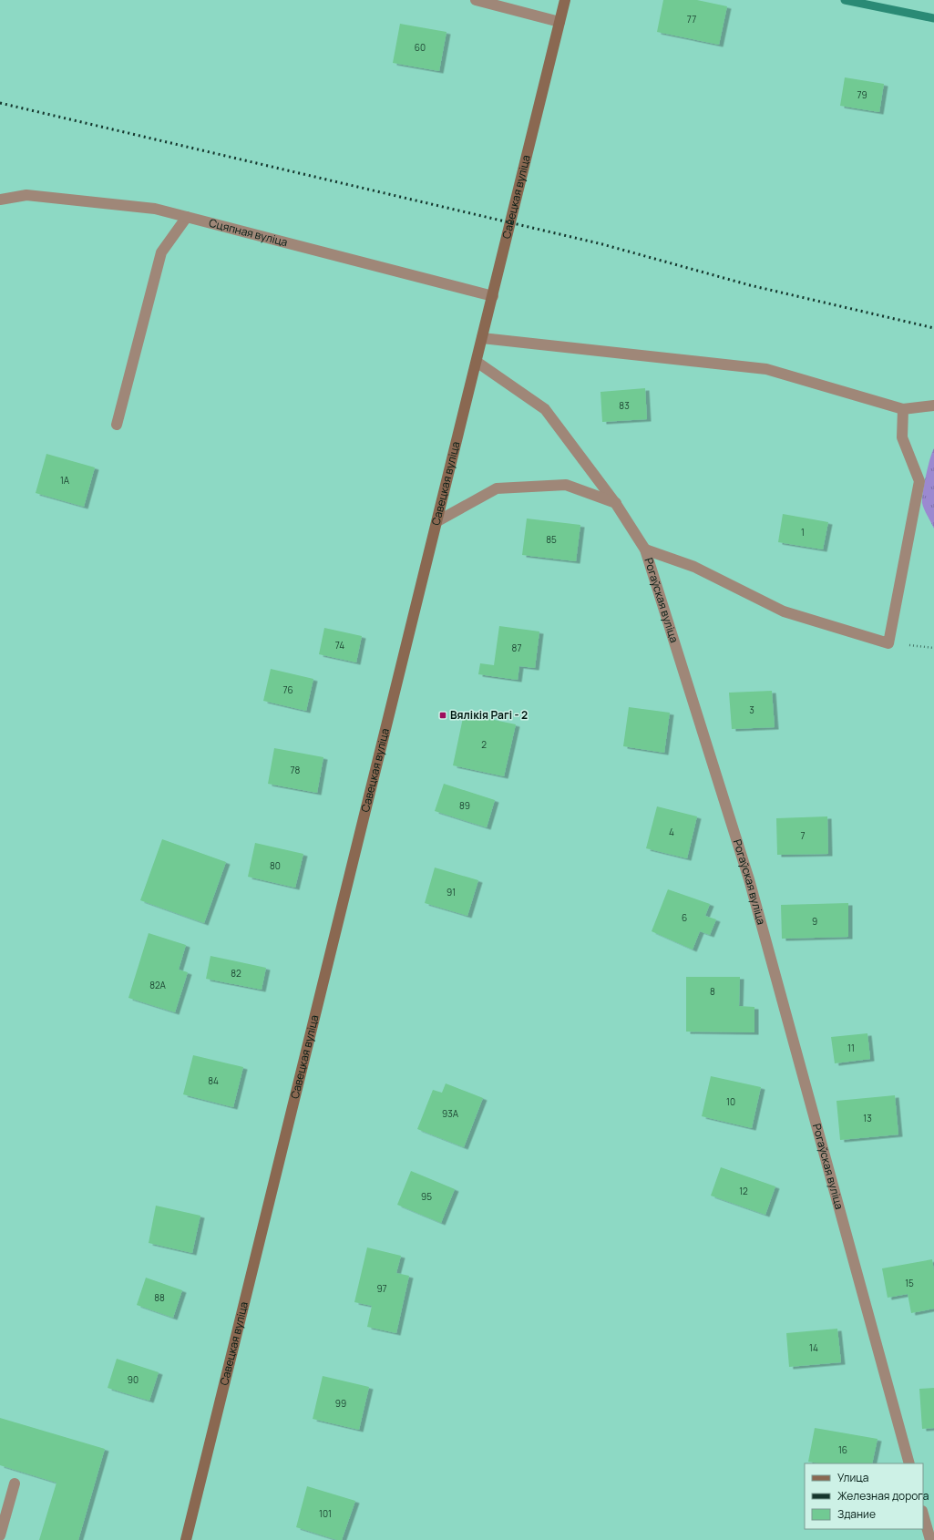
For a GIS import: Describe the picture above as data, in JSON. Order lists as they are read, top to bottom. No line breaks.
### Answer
{"streets":{"main road":["Савецкая вуліца"],"street":["Сцяпная вуліца","Рогаўская вуліца"]},"crossings":[["Савецкая вуліца","Сцяпная вуліца"],["Савецкая вуліца","Рогаўская вуліца"]],"places":{"transit":["Вялікія Рагі - 2"]},"house_numbers":["77","60","79","83","1А","1","85","74","87","76","3","2","78","89","4","7","80","91","6","9","82","82А","8","11","84","10","93А","13","12","95","15","97","88","14","90","99","16","101"],"legend":["Улица","Железная дорога","Здание"]}
